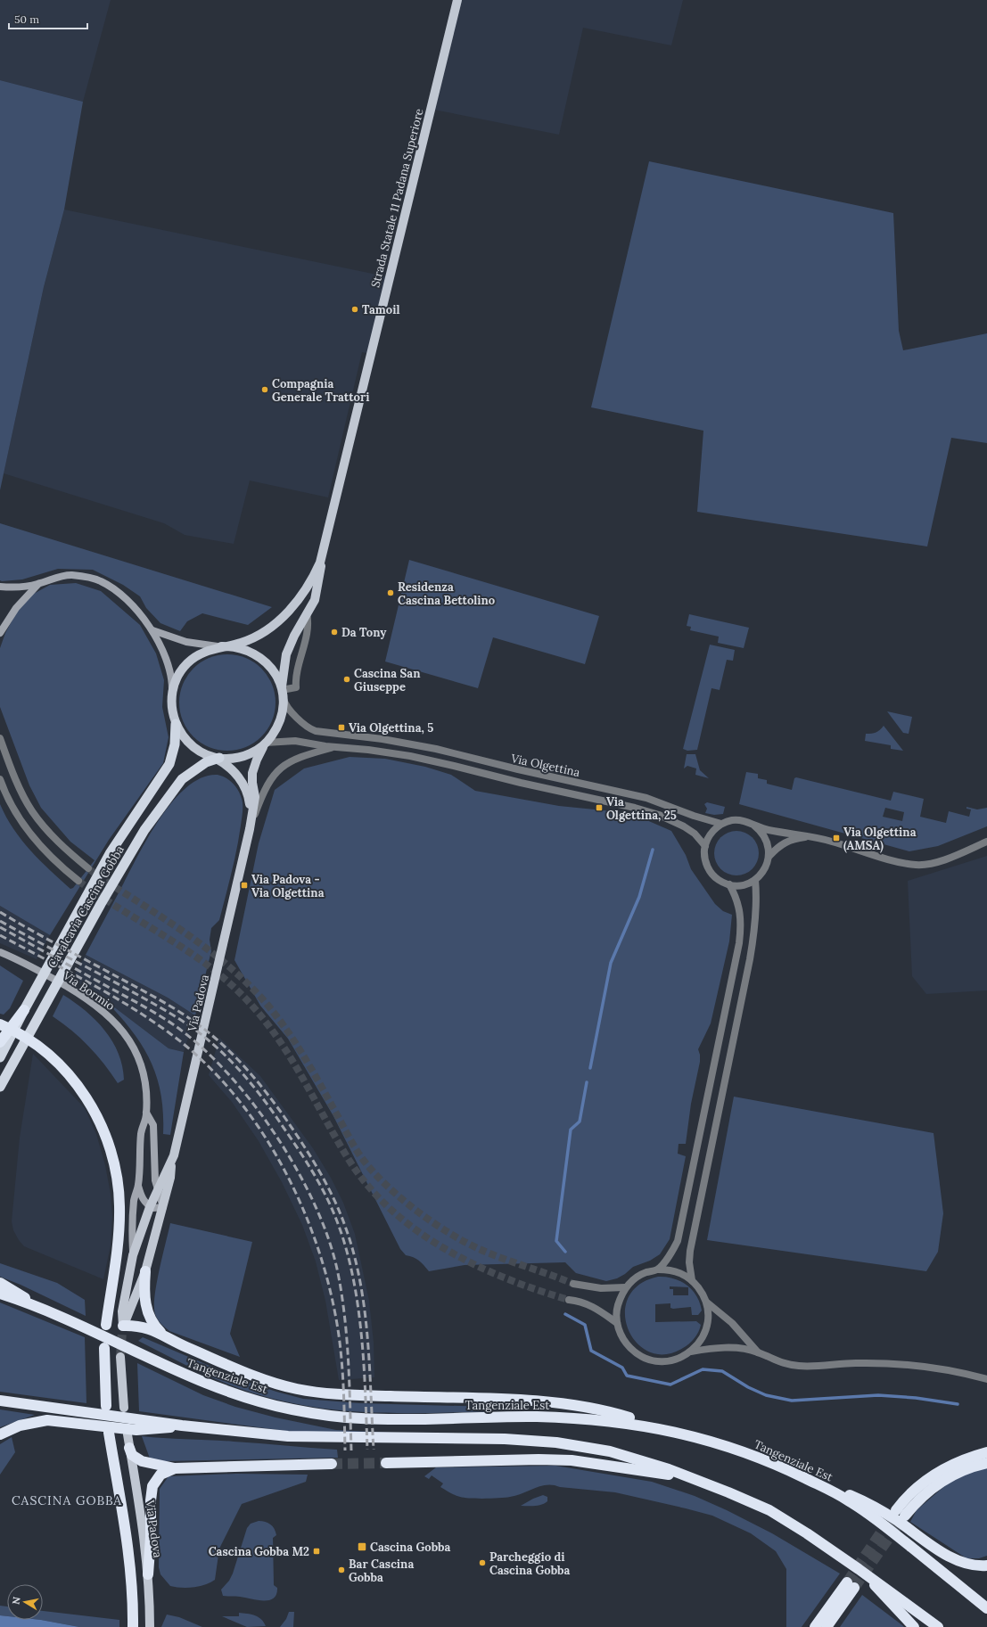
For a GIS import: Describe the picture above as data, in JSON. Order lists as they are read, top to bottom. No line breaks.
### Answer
{"streets":{"highway":["Cavalcavia Cascina Gobba","Tangenziale Est"],"main road":["Strada Statale 11 Padana Superiore","Via Bormio","Via Padova"],"street":["Via Olgettina"]},"crossings":[["Strada Statale 11 Padana Superiore","Via Olgettina"],["Strada Statale 11 Padana Superiore","Cavalcavia Cascina Gobba"],["Strada Statale 11 Padana Superiore","Via Padova"],["Via Olgettina","Cavalcavia Cascina Gobba"],["Via Olgettina","Via Padova"],["Cavalcavia Cascina Gobba","Via Padova"],["Via Bormio","Via Padova"]],"districts":["CASCINA GOBBA"],"places":{"other":["Tamoil","Compagnia Generale Trattori","Residenza Cascina Bettolino","Da Tony","Cascina San Giuseppe","Parcheggio di Cascina Gobba","Bar Cascina Gobba"],"transit":["Via Olgettina, 5","Via Olgettina, 25","Via Olgettina (AMSA)","Via Padova - Via Olgettina","Cascina Gobba","Cascina Gobba M2"]},"scale_bar":"50 m","north":"left"}
